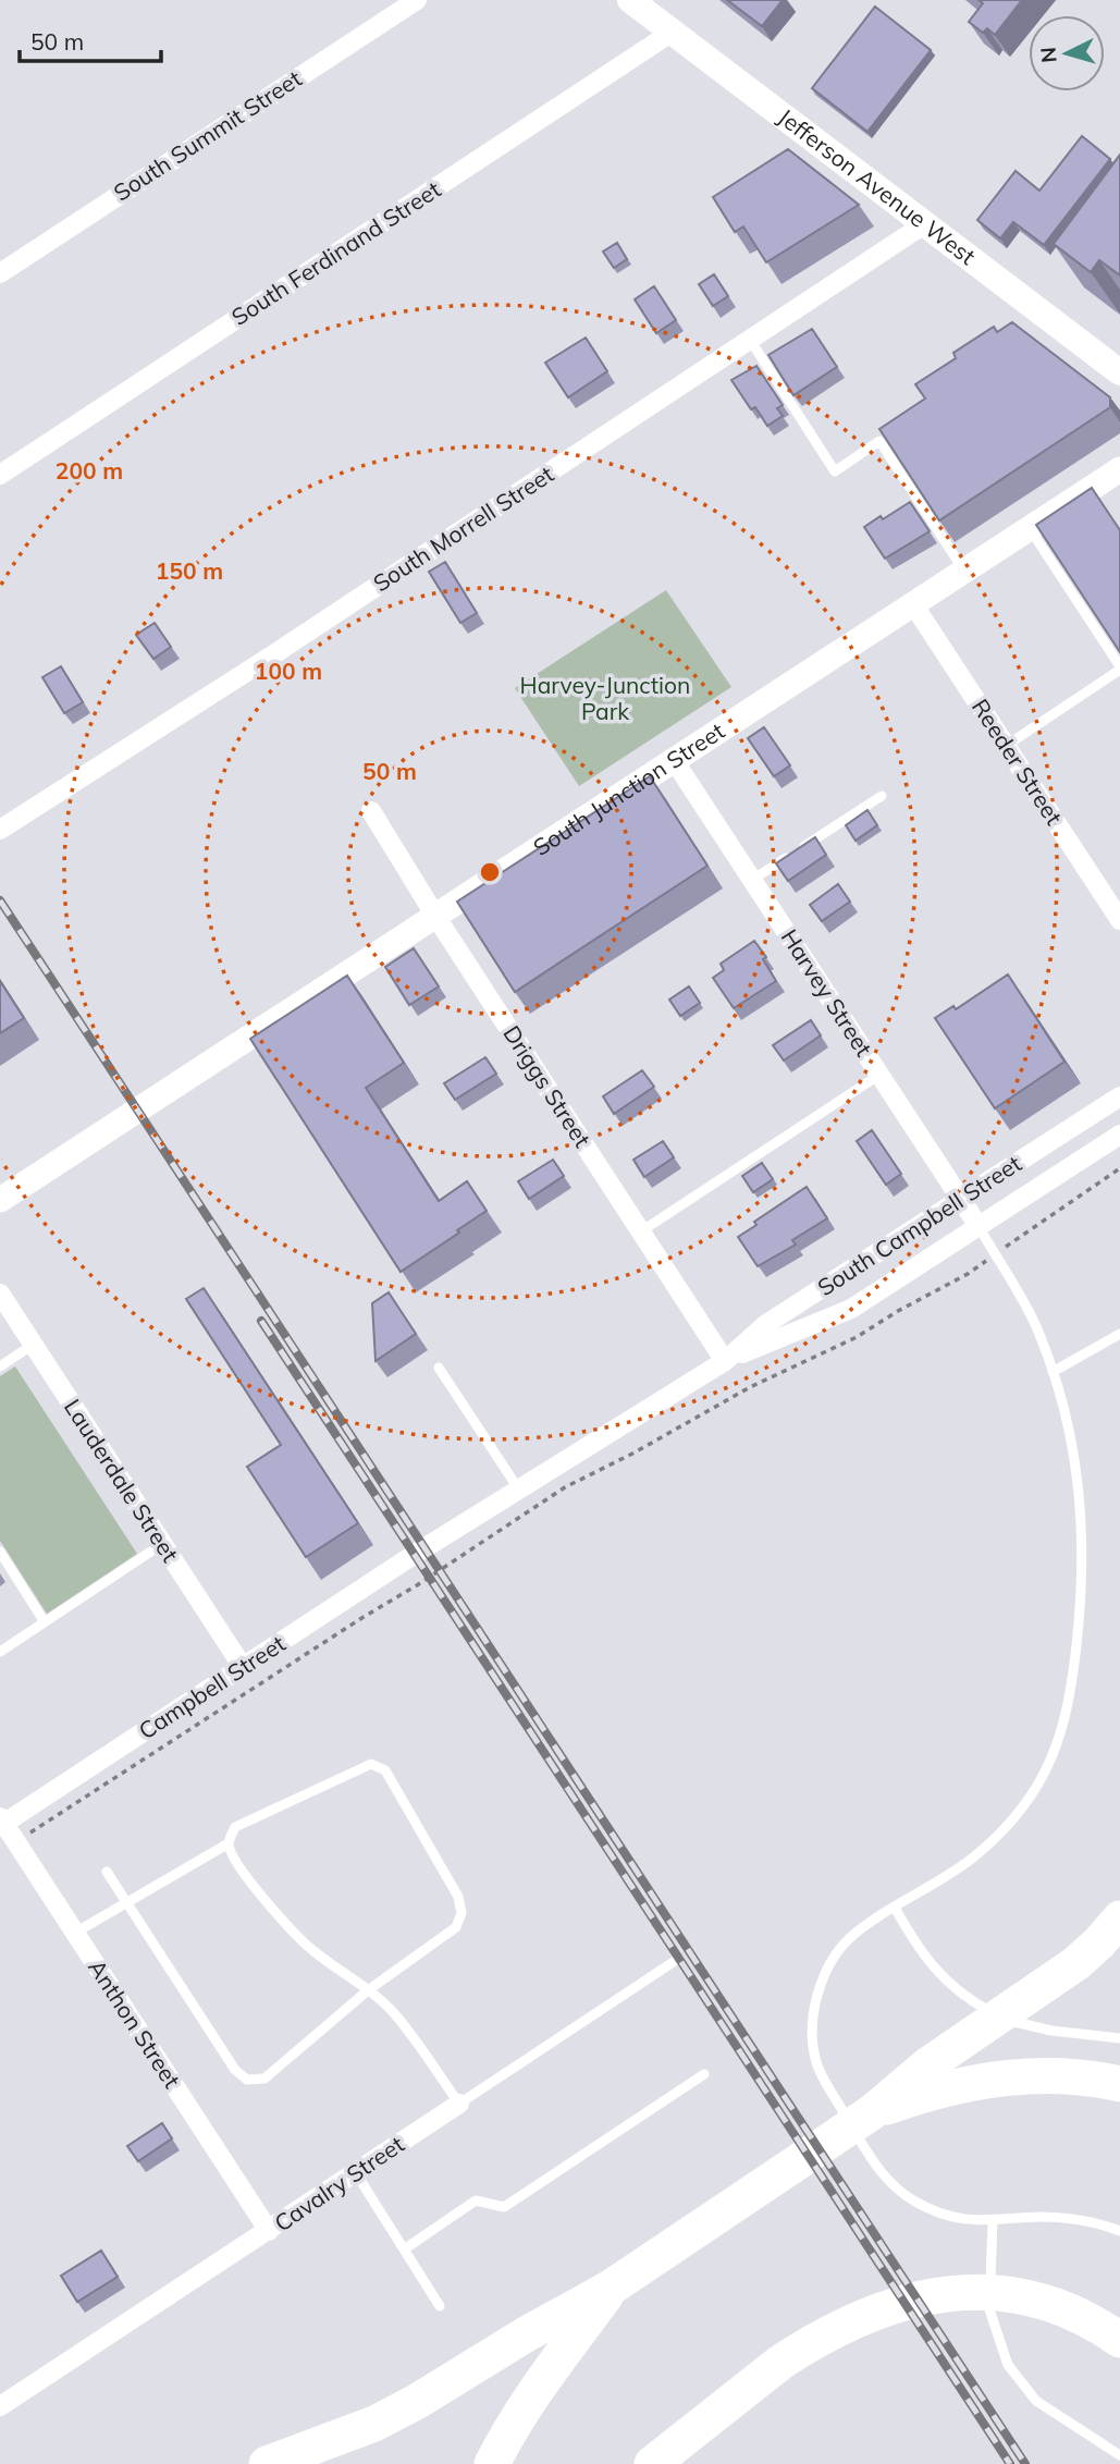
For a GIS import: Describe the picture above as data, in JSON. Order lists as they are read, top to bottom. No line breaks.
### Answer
{"streets":{"main road":["Jefferson Avenue West"],"street":["South Summit Street","South Ferdinand Street","South Morrell Street","Reeder Street","South Junction Street","Harvey Street","Driggs Street","South Campbell Street","Lauderdale Street","Campbell Street","Anthon Street","Cavalry Street"]},"crossings":[["Jefferson Avenue West","South Ferdinand Street"],["Jefferson Avenue West","South Morrell Street"],["Reeder Street","South Junction Street"],["South Junction Street","Harvey Street"],["South Junction Street","Driggs Street"],["Harvey Street","South Campbell Street"],["Driggs Street","South Campbell Street"],["South Campbell Street","Campbell Street"],["Lauderdale Street","Campbell Street"],["Campbell Street","Anthon Street"],["Anthon Street","Cavalry Street"]],"parks":["Harvey-Junction Park"],"scale_bar":"50 m","north":"left","rings":["200 m","150 m","100 m","50 m"]}
